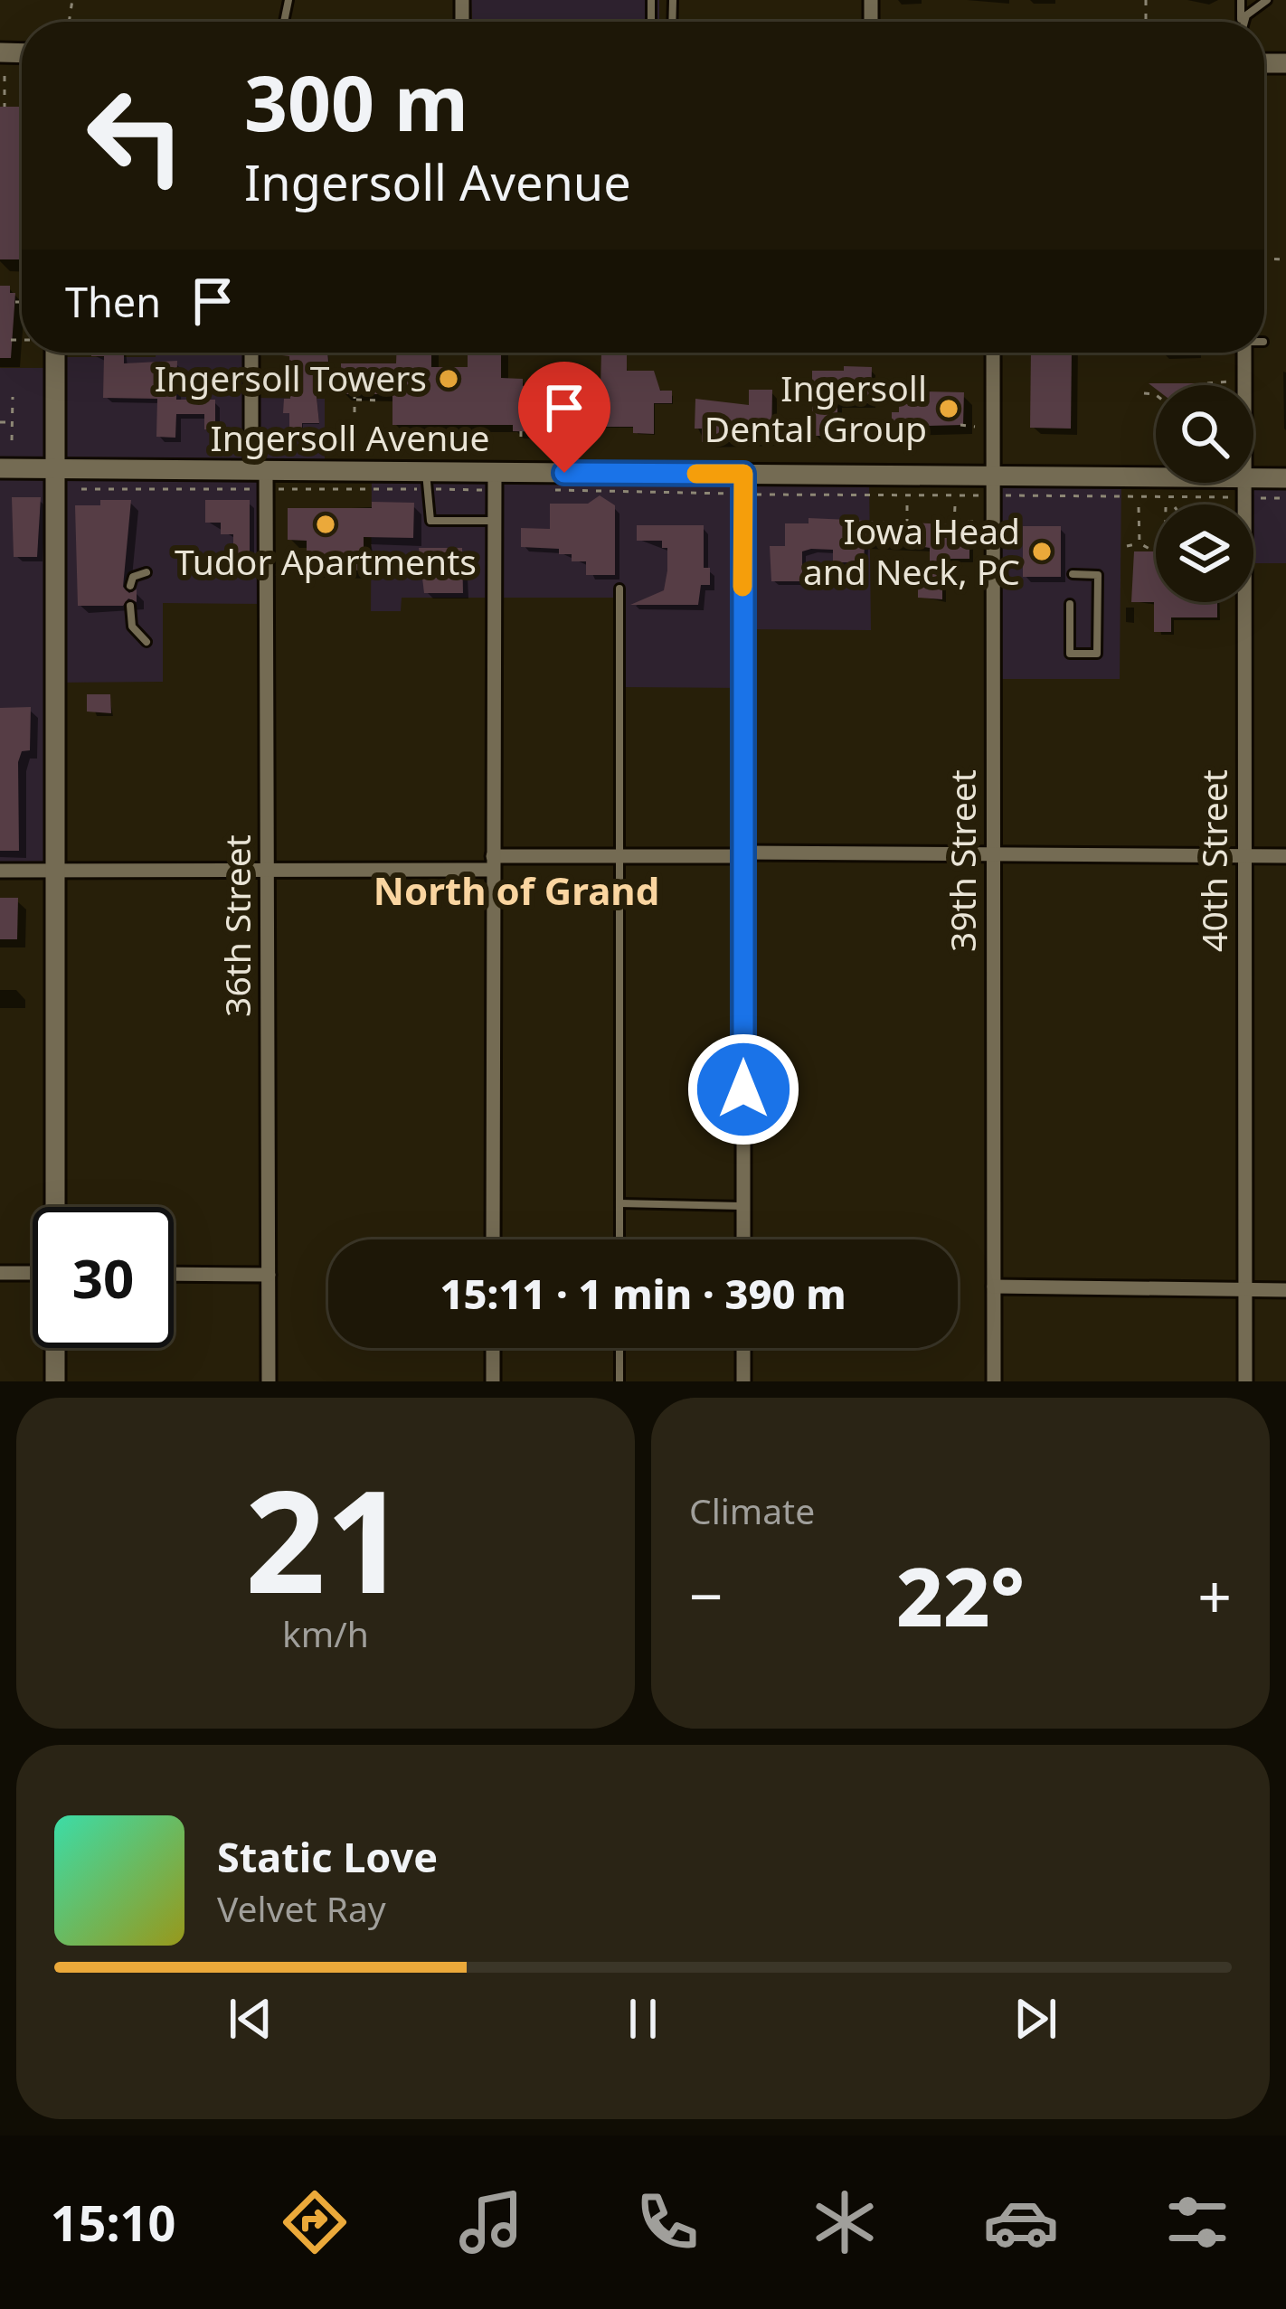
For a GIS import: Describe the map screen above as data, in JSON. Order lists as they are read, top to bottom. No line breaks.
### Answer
{"streets":{"main road":["Ingersoll Avenue"],"street":["39th Street","40th Street","36th Street"]},"crossings":[["Ingersoll Avenue","39th Street"],["Ingersoll Avenue","36th Street"]],"districts":["North of Grand"],"places":["Ingersoll Towers","Ingersoll Dental Group","Tudor Apartments","Iowa Head and Neck, PC"],"page":{"turn":["300 m","Ingersoll Avenue"],"then":"Then","limit":"30","trip":"15:11 · 1 min · 390 m","tile":[["21","km/h"],"Climate"],"heat":["−","22°","+"],"song":["Static Love","Velvet Ray"],"tabs":"15:10"}}
